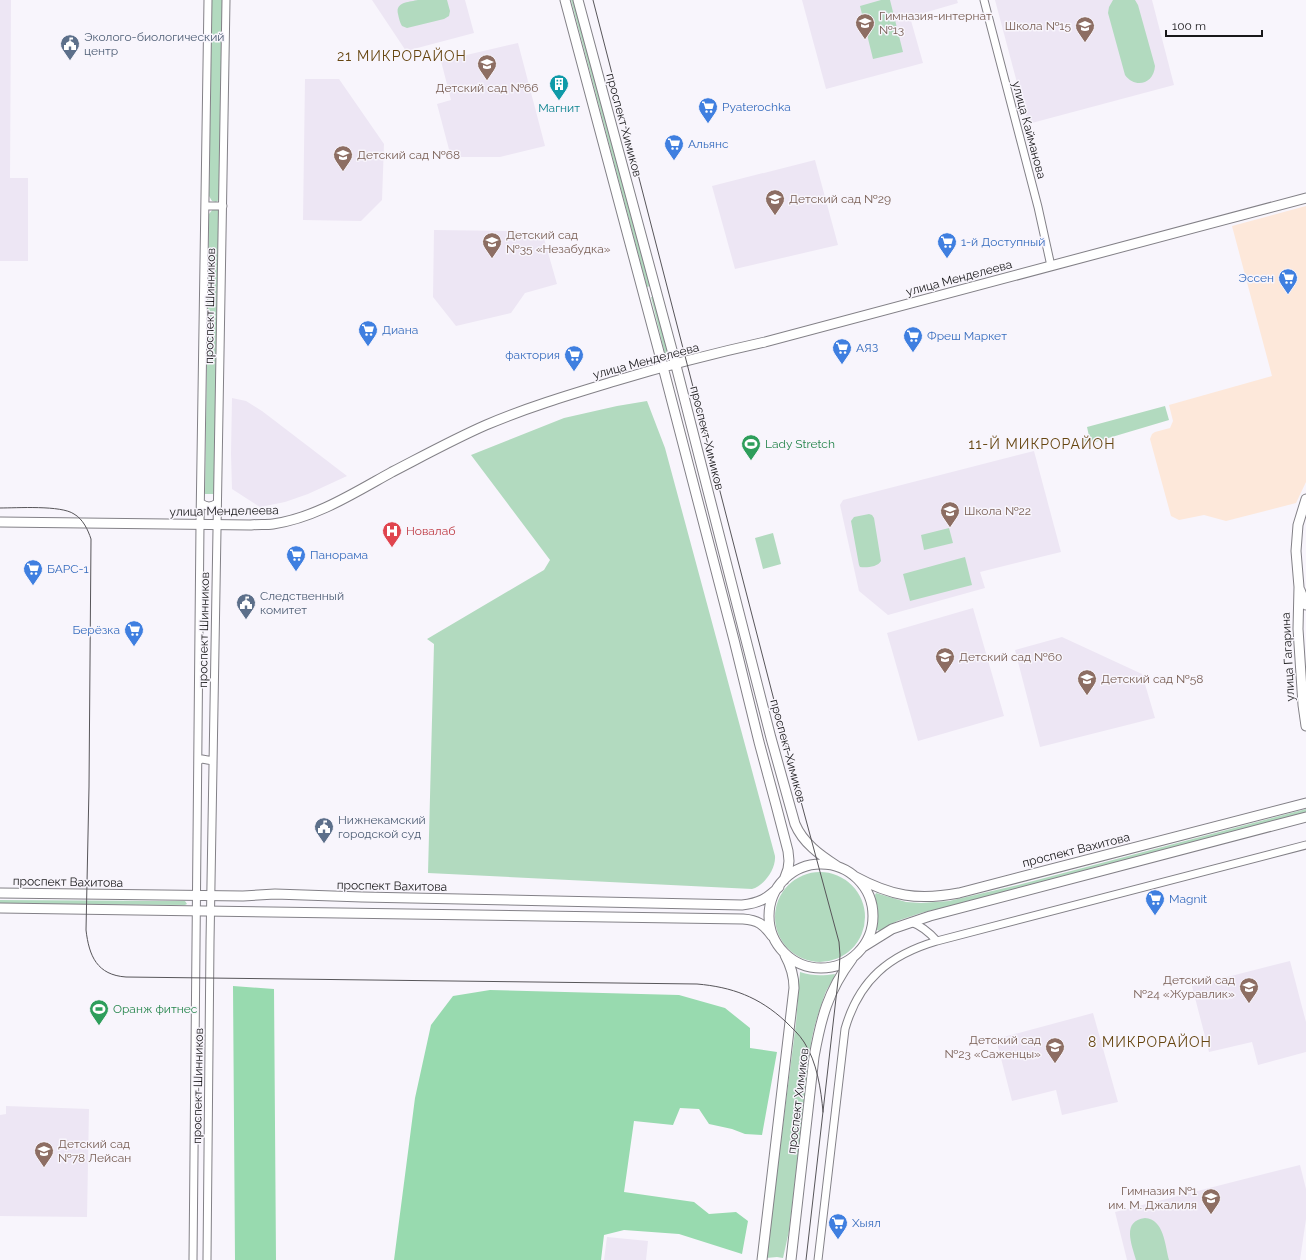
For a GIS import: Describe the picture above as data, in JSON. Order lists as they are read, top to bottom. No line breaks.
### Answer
{"streets":{"main road":["проспект Химиков","улица Менделеева","улица Гагарина","проспект Вахитова"],"street":["улица Кайманова","проспект Шинников"]},"crossings":[["проспект Химиков","улица Менделеева"],["проспект Химиков","проспект Вахитова"],["улица Кайманова","улица Менделеева"],["улица Менделеева","проспект Шинников"],["проспект Шинников","проспект Вахитова"]],"districts":["21 МИКРОРАЙОН","11-Й МИКРОРАЙОН","8 МИКРОРАЙОН"],"places":{"school or university":["Гимназия-интернат №13","Школа №15","Детский сад №66","Детский сад №68","Детский сад №29","Детский сад №35 «Незабудка»","Школа №22","Детский сад №60","Детский сад №58","Детский сад №24 «Журавлик»","Детский сад №23 «Саженцы»","Детский сад №78 Лейсан","Гимназия №1 им. М. Джалиля"],"public building":["Эколого-биологический центр","Следственный комитет","Нижнекамский городской суд"],"building":["Магнит"],"supermarket":["Pyaterochka","Альянс","1-й Доступный","Эссен","Диана","Фреш Маркет","АЯЗ","фактория","Панорама","БАРС-1","Берёзка","Magnit","Хыял"],"sports":["Lady Stretch","Оранж фитнес"],"hospital":["Новалаб"]},"scale_bar":"100 m"}
